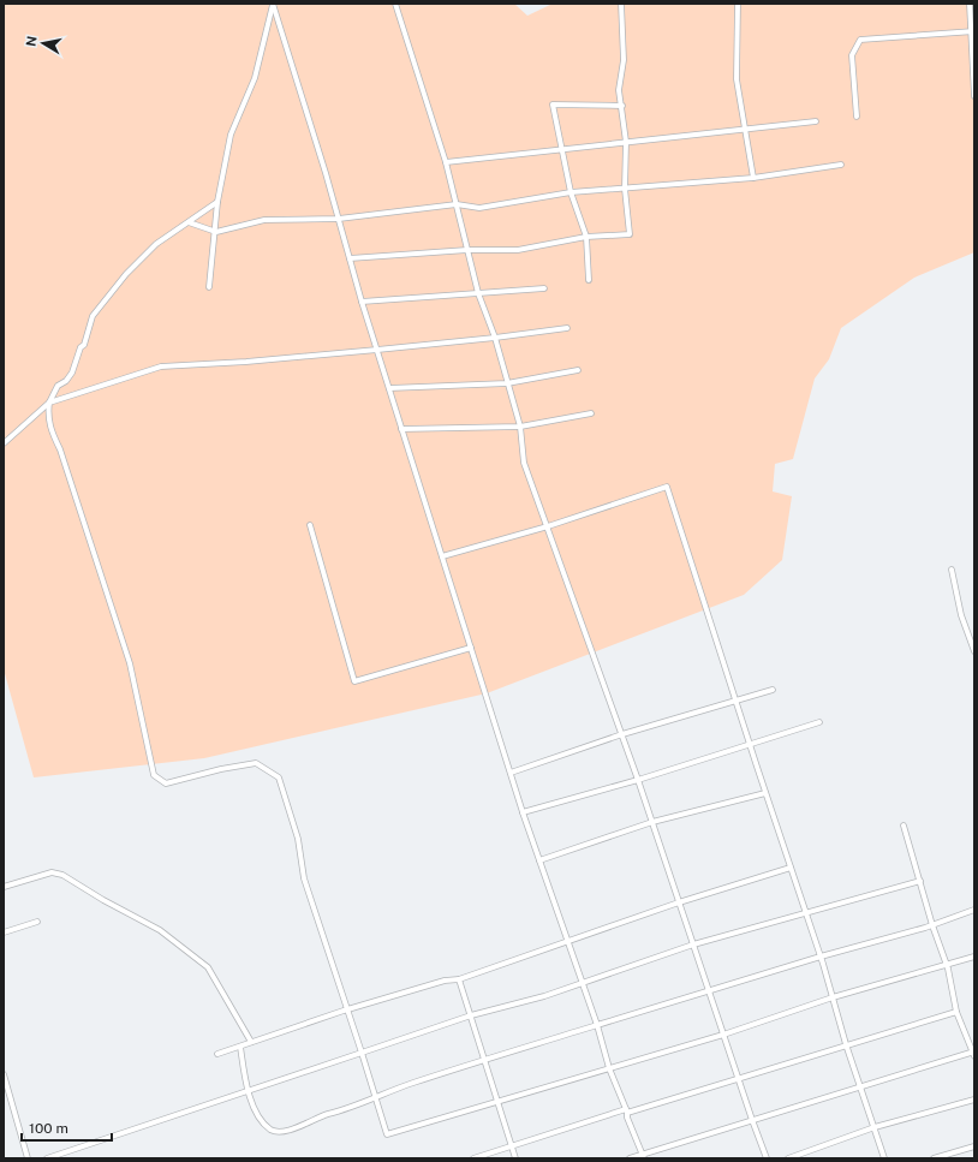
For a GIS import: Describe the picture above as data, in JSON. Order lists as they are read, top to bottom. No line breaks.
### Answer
{"scale_bar":"100 m","north":"left"}
